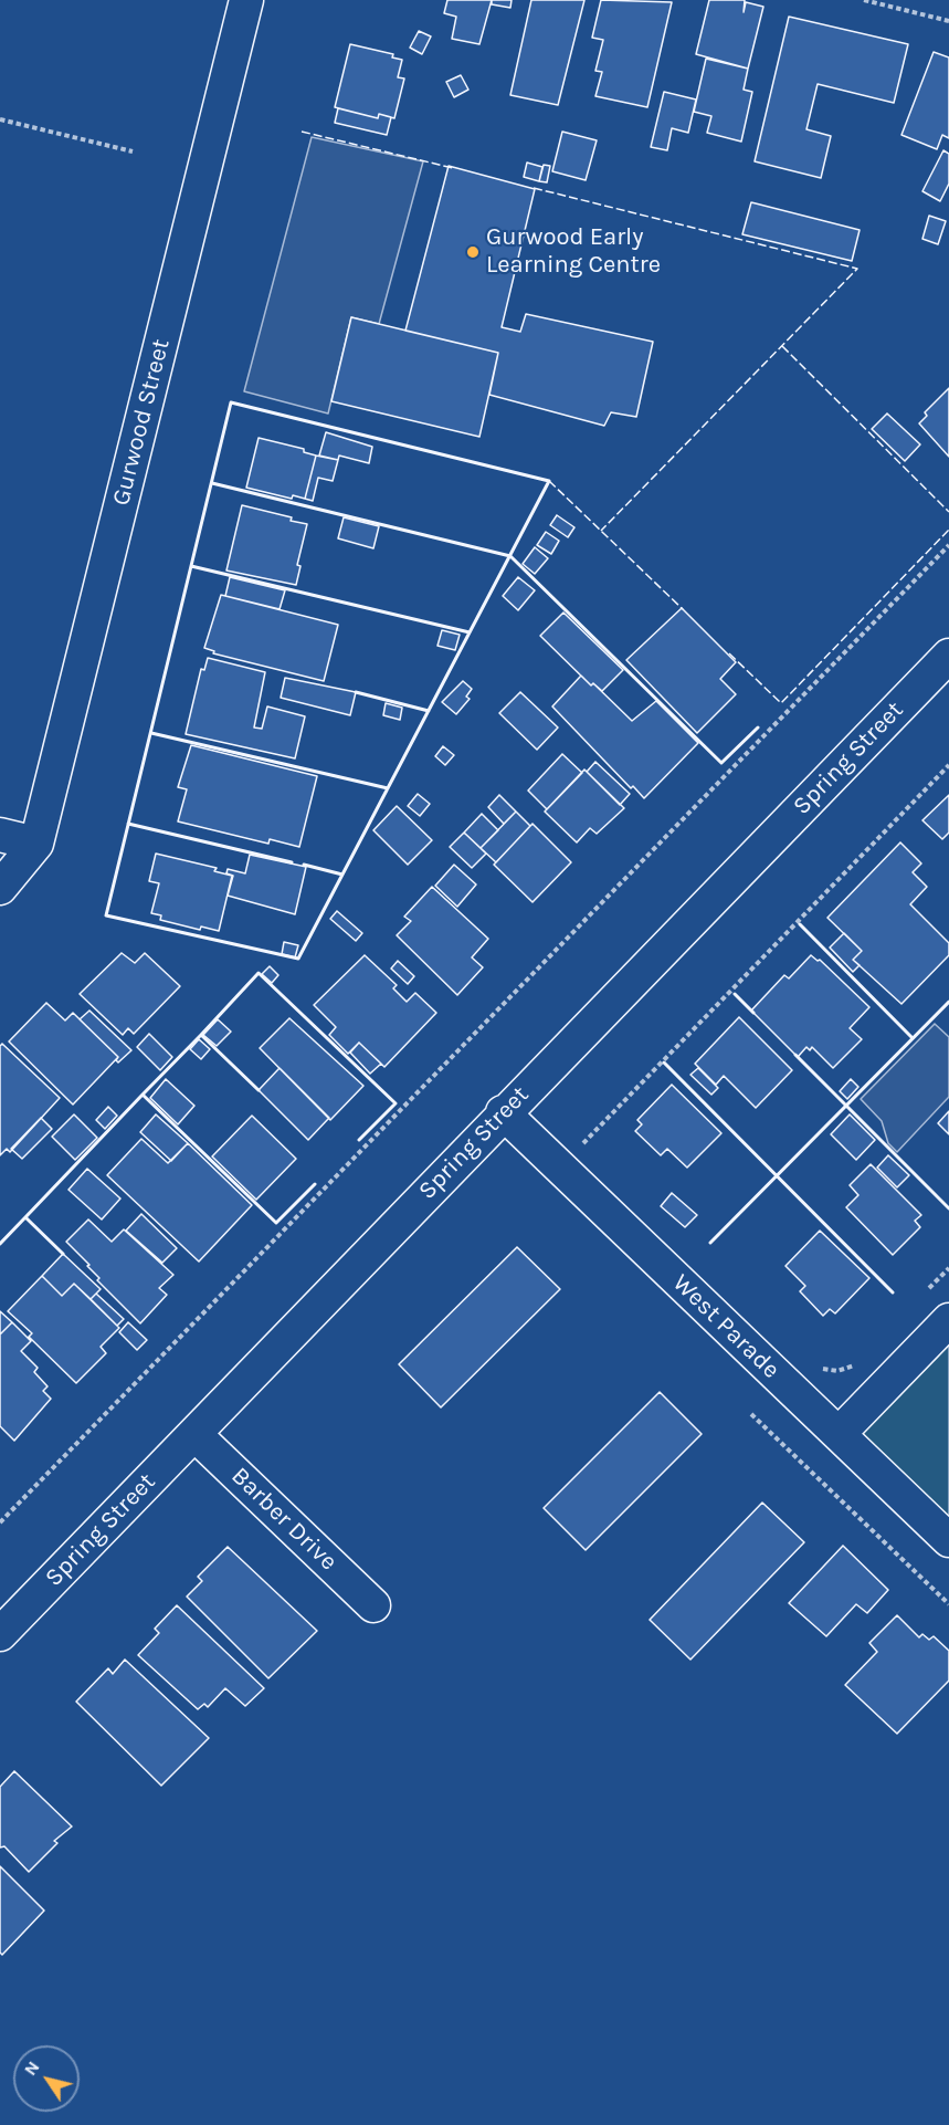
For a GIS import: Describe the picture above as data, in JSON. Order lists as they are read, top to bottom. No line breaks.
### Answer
{"streets":{"street":["Gurwood Street","Spring Street","West Parade","Barber Drive"]},"crossings":[["Spring Street","West Parade"],["Spring Street","Barber Drive"]],"places":["Gurwood Early Learning Centre"],"north":"top left"}
